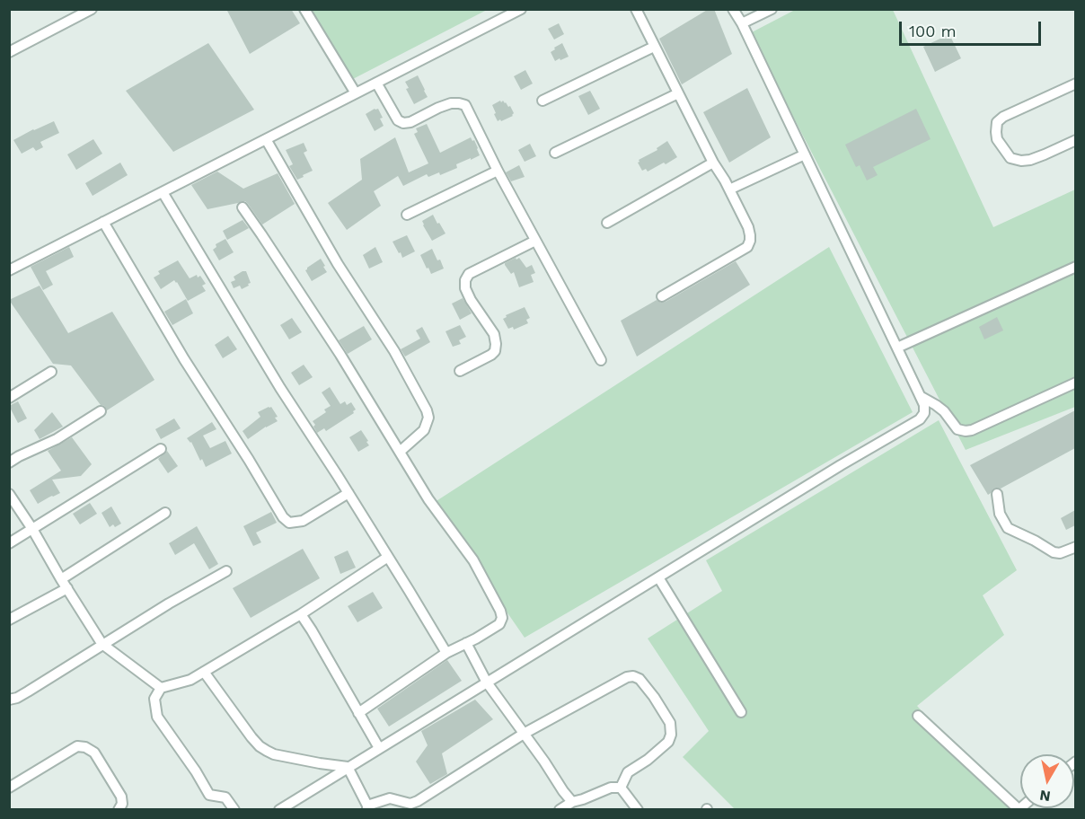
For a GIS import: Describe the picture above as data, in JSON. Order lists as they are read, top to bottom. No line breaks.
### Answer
{"scale_bar":"100 m","north":"bottom"}
